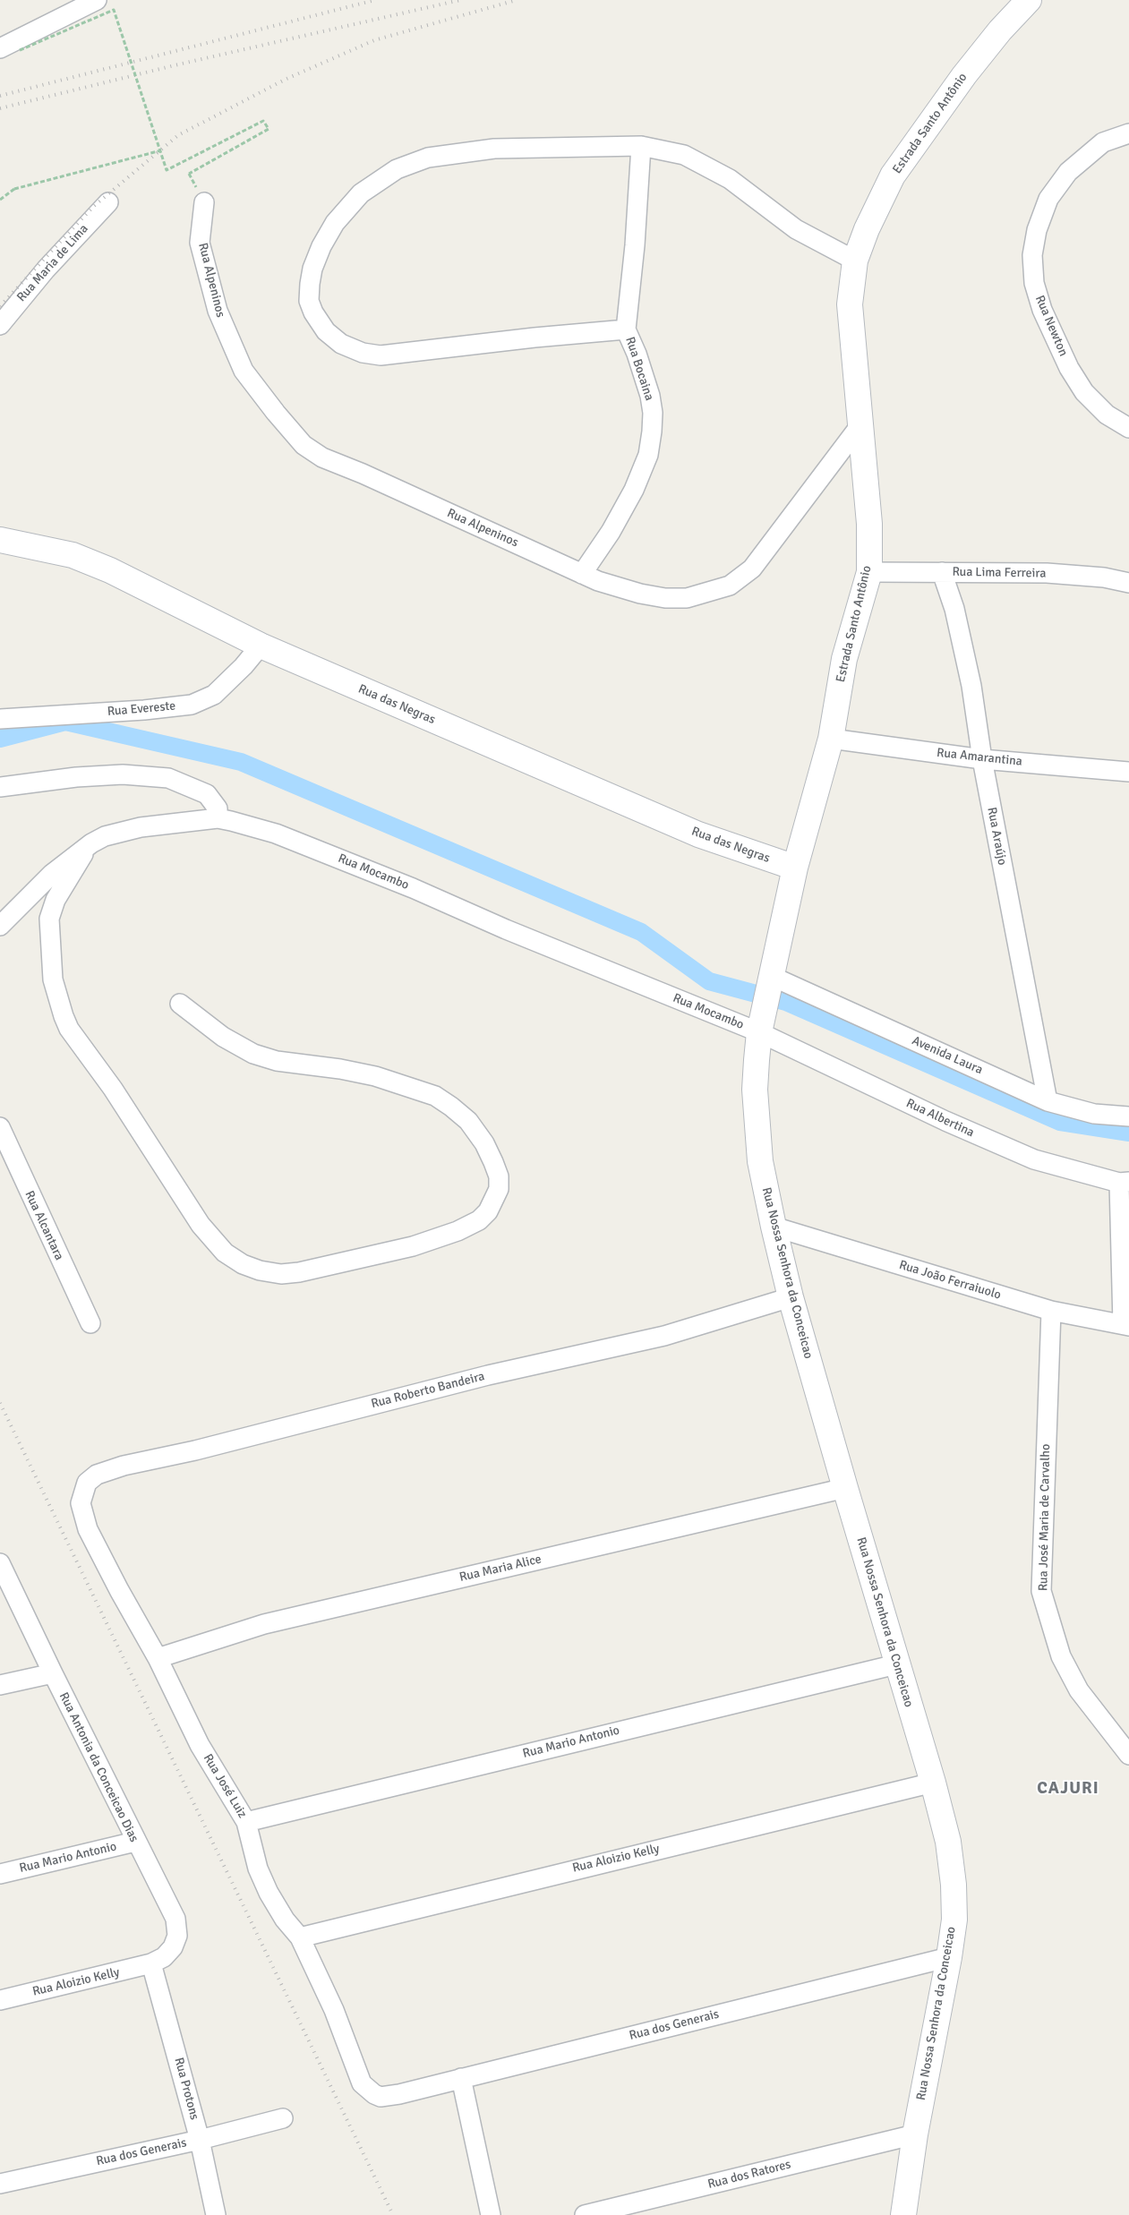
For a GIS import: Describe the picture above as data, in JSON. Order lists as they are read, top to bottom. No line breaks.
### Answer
{"streets":{"main road":["Estrada Santo Antônio","Rua das Negras","Rua Nossa Senhora da Conceicao"],"street":["Rua Maria de Lima","Rua Alpeninos","Rua Newton","Rua Bocaina","Rua Lima Ferreira","Rua Evereste","Rua Amarantina","Rua Araújo","Rua Mocambo","Avenida Laura","Rua Albertina","Rua Alcantara","Rua João Ferraiuolo","Rua Roberto Bandeira","Rua José Maria de Carvalho","Rua Maria Alice","Rua Mario Antonio","Rua Antonia da Conceicao Dias","Rua José Luiz","Rua Aloizio Kelly","Rua dos Generais","Rua Protons","Rua dos Ratores"]},"crossings":[["Estrada Santo Antônio","Rua Alpeninos"],["Estrada Santo Antônio","Rua Lima Ferreira"],["Estrada Santo Antônio","Rua das Negras"],["Estrada Santo Antônio","Rua Amarantina"],["Estrada Santo Antônio","Rua Mocambo"],["Estrada Santo Antônio","Avenida Laura"],["Estrada Santo Antônio","Rua Albertina"],["Estrada Santo Antônio","Rua Nossa Senhora da Conceicao"],["Rua Alpeninos","Rua Bocaina"],["Rua Lima Ferreira","Rua Araújo"],["Rua das Negras","Rua Evereste"],["Rua Amarantina","Rua Araújo"],["Rua Araújo","Avenida Laura"],["Rua Mocambo","Rua Albertina"],["Rua Mocambo","Rua Nossa Senhora da Conceicao"],["Rua Albertina","Rua Nossa Senhora da Conceicao"],["Rua Nossa Senhora da Conceicao","Rua João Ferraiuolo"],["Rua Nossa Senhora da Conceicao","Rua Roberto Bandeira"],["Rua Nossa Senhora da Conceicao","Rua Maria Alice"],["Rua Nossa Senhora da Conceicao","Rua Mario Antonio"],["Rua Nossa Senhora da Conceicao","Rua Aloizio Kelly"],["Rua Nossa Senhora da Conceicao","Rua dos Generais"],["Rua Nossa Senhora da Conceicao","Rua dos Ratores"],["Rua João Ferraiuolo","Rua José Maria de Carvalho"],["Rua Roberto Bandeira","Rua José Luiz"],["Rua Maria Alice","Rua José Luiz"],["Rua Mario Antonio","Rua Antonia da Conceicao Dias"],["Rua Mario Antonio","Rua José Luiz"],["Rua Antonia da Conceicao Dias","Rua Aloizio Kelly"],["Rua Antonia da Conceicao Dias","Rua Protons"],["Rua José Luiz","Rua Aloizio Kelly"],["Rua José Luiz","Rua dos Generais"],["Rua Aloizio Kelly","Rua Protons"],["Rua dos Generais","Rua Protons"]],"districts":["CAJURI"]}
